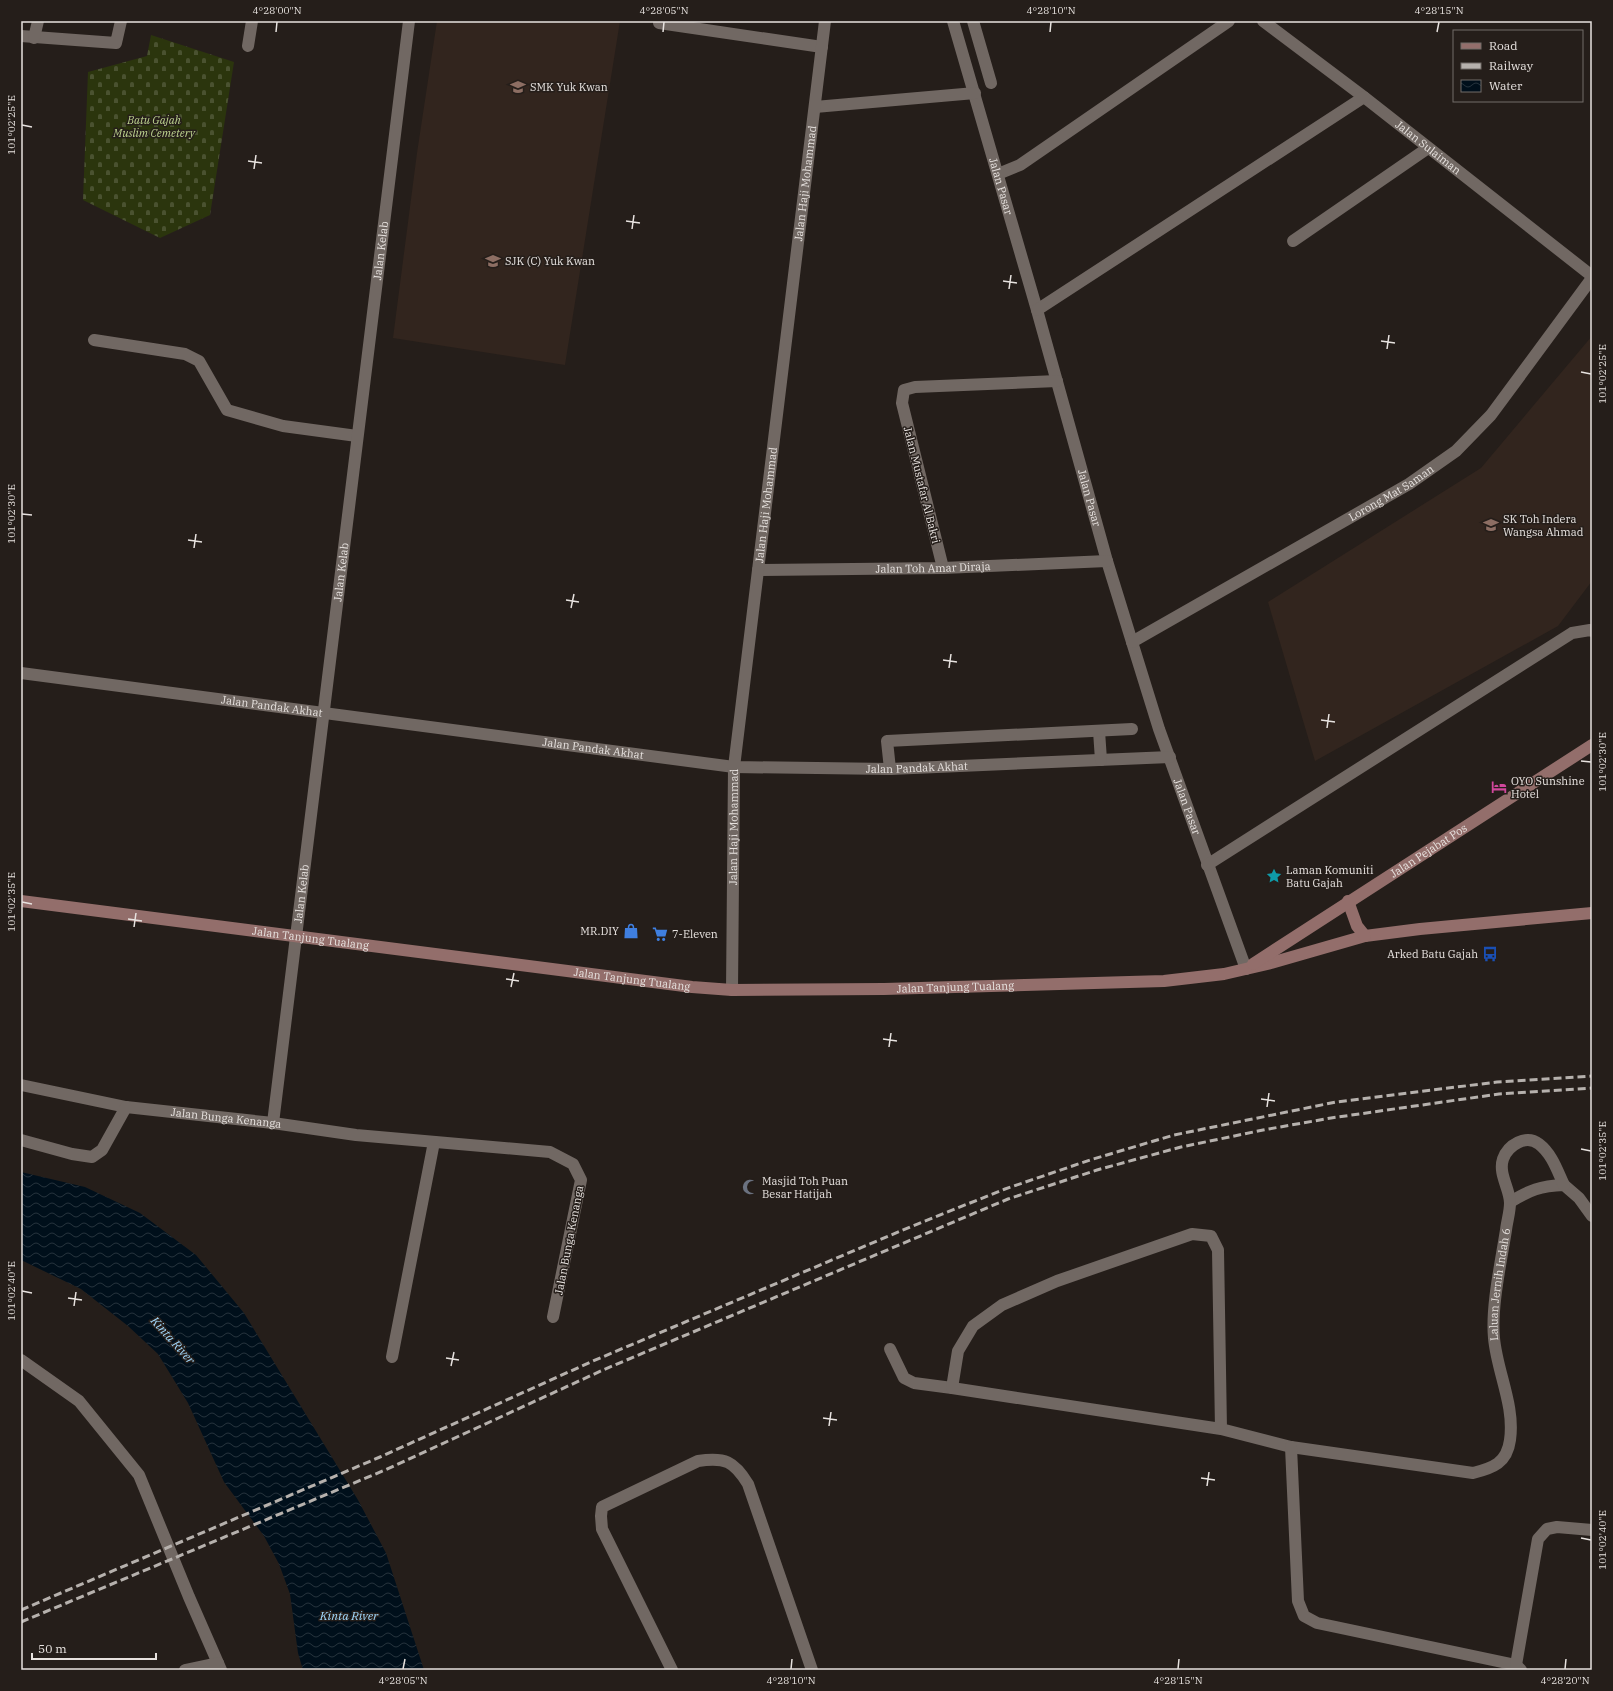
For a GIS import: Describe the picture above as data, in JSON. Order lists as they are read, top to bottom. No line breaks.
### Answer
{"streets":{"main road":["Jalan Pejabat Pos","Jalan Tanjung Tualang"],"street":["Jalan Sulaiman","Jalan Haji Mohammad","Jalan Pasar","Jalan Kelab","Jalan Mustafar Al Bakri","Lorong Mat Saman","Jalan Toh Amar Diraja","Jalan Pandak Akhat","Jalan Bunga Kenanga","Laluan Jernih Indah 6"]},"crossings":[["Jalan Sulaiman","Lorong Mat Saman"],["Jalan Haji Mohammad","Jalan Toh Amar Diraja"],["Jalan Haji Mohammad","Jalan Pandak Akhat"],["Jalan Haji Mohammad","Jalan Tanjung Tualang"],["Jalan Pasar","Jalan Mustafar Al Bakri"],["Jalan Pasar","Lorong Mat Saman"],["Jalan Pasar","Jalan Toh Amar Diraja"],["Jalan Pasar","Jalan Pandak Akhat"],["Jalan Pasar","Jalan Pejabat Pos"],["Jalan Pasar","Jalan Tanjung Tualang"],["Jalan Kelab","Jalan Pandak Akhat"],["Jalan Kelab","Jalan Tanjung Tualang"],["Jalan Kelab","Jalan Bunga Kenanga"],["Jalan Mustafar Al Bakri","Jalan Toh Amar Diraja"],["Jalan Pejabat Pos","Jalan Tanjung Tualang"]],"water":["Kinta River"],"parks":["Batu Gajah Muslim Cemetery"],"places":{"school or university":["SMK Yuk Kwan","SJK (C) Yuk Kwan","SK Toh Indera Wangsa Ahmad"],"hotel":["OYO Sunshine Hotel"],"place":["Laman Komuniti Batu Gajah"],"shop":["MR.DIY"],"supermarket":["7-Eleven"],"bus stop":["Arked Batu Gajah"],"mosque":["Masjid Toh Puan Besar Hatijah"]},"legend":["Road","Railway","Water"],"scale_bar":"50 m","coordinates":["4°28'00\"N","4°28'05\"N","4°28'10\"N","4°28'15\"N","101°02'25\"E","101°02'30\"E","101°02'35\"E","101°02'40\"E","4°28'20\"N"]}
